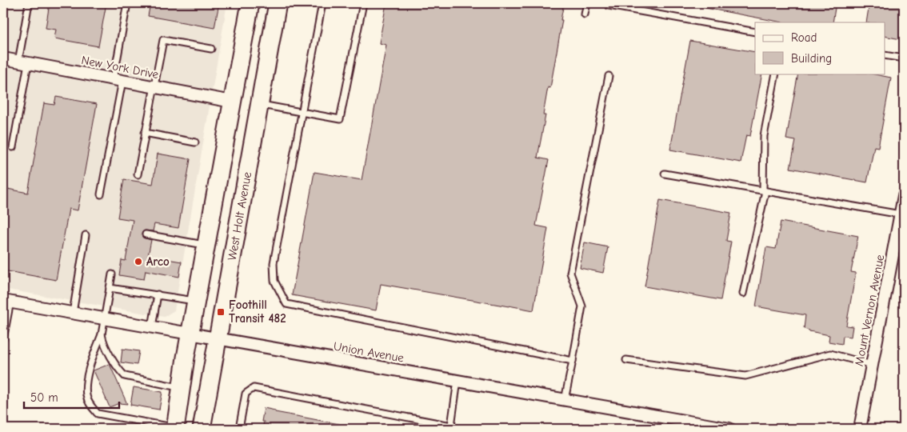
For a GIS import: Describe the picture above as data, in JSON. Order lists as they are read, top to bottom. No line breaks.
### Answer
{"streets":{"main road":["West Holt Avenue"],"street":["New York Drive","Mount Vernon Avenue","Union Avenue"]},"crossings":[["West Holt Avenue","Union Avenue"]],"places":{"other":["Arco"],"transit":["Foothill Transit 482"]},"legend":["Road","Building"],"scale_bar":"50 m"}
